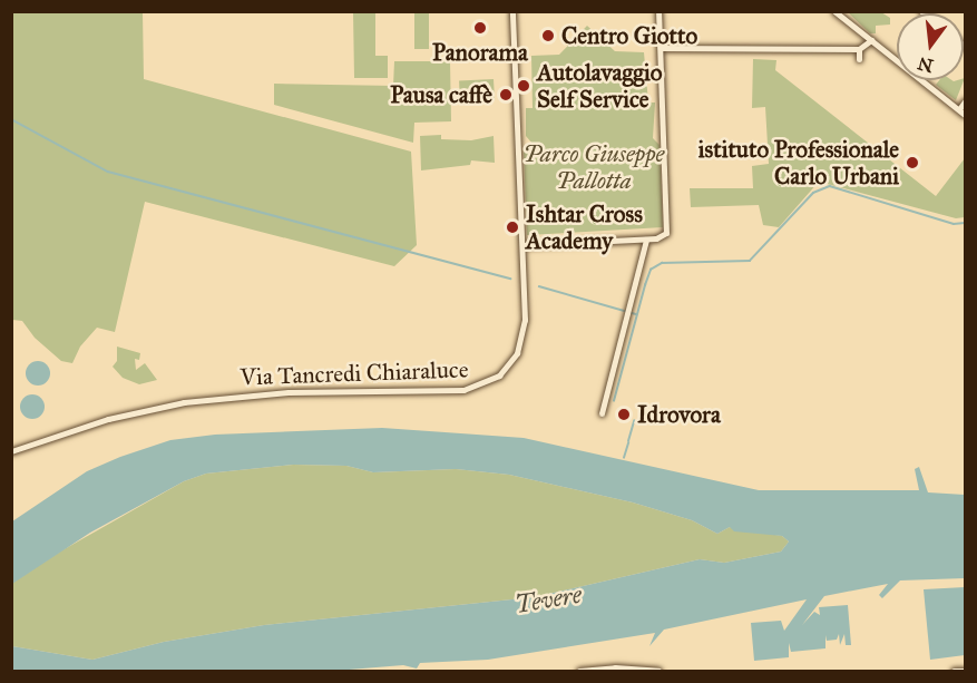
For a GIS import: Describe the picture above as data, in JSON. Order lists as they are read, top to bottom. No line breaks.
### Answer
{"streets":{"street":["Via Tancredi Chiaraluce"]},"water":["Tevere"],"parks":["Parco Giuseppe Pallotta"],"places":["Panorama","Centro Giotto","Autolavaggio Self Service","Pausa caffè","istituto Professionale Carlo Urbani","Ishtar Cross Academy","Idrovora"],"north":"bottom"}
